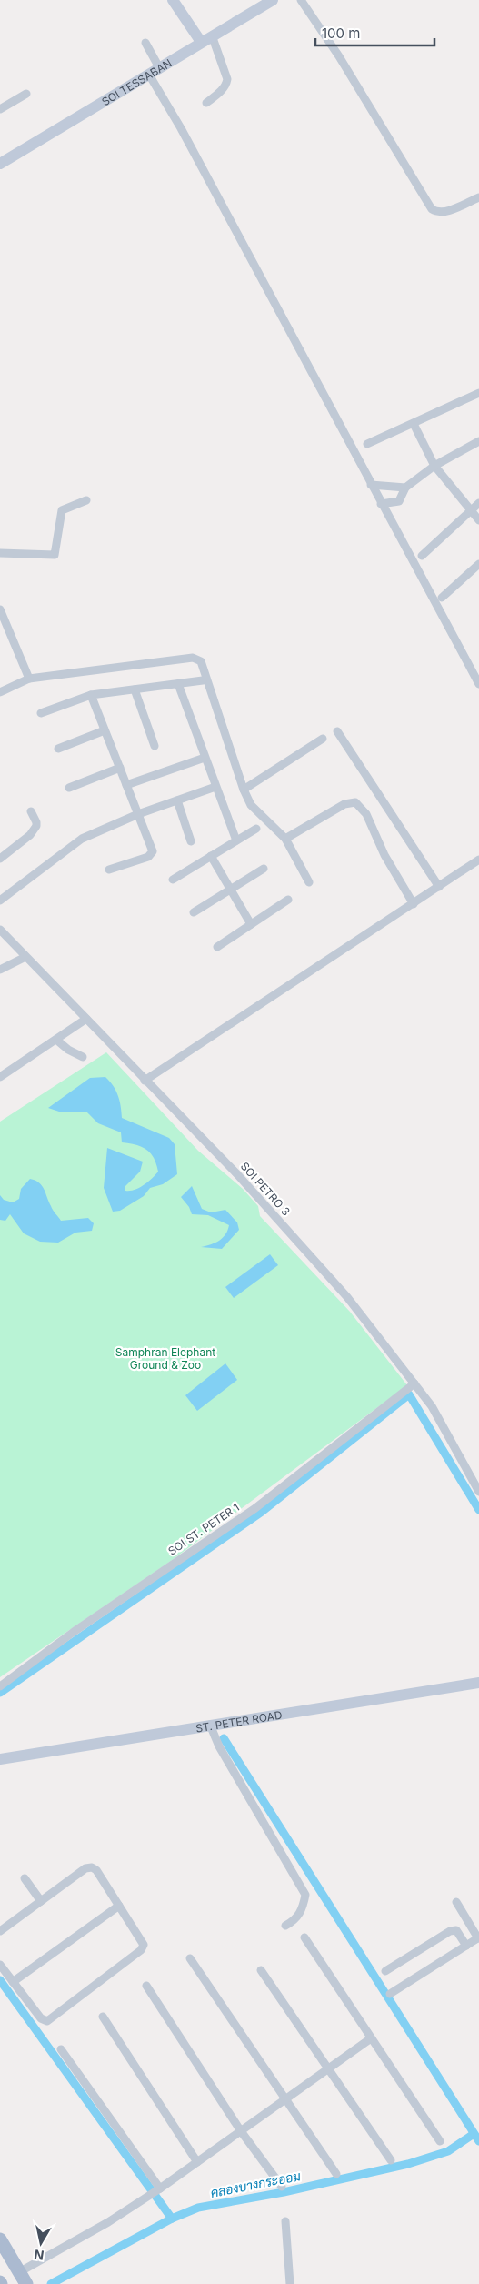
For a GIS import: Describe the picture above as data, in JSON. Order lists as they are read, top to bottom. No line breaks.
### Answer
{"streets":{"street":["SOI TESSABAN","SOI PETRO 3","SOI ST. PETER 1","ST. PETER ROAD"]},"crossings":[["SOI PETRO 3","SOI ST. PETER 1"]],"water":["คลองบางกระออม"],"parks":["Samphran Elephant Ground & Zoo"],"scale_bar":"100 m","north":"bottom"}
